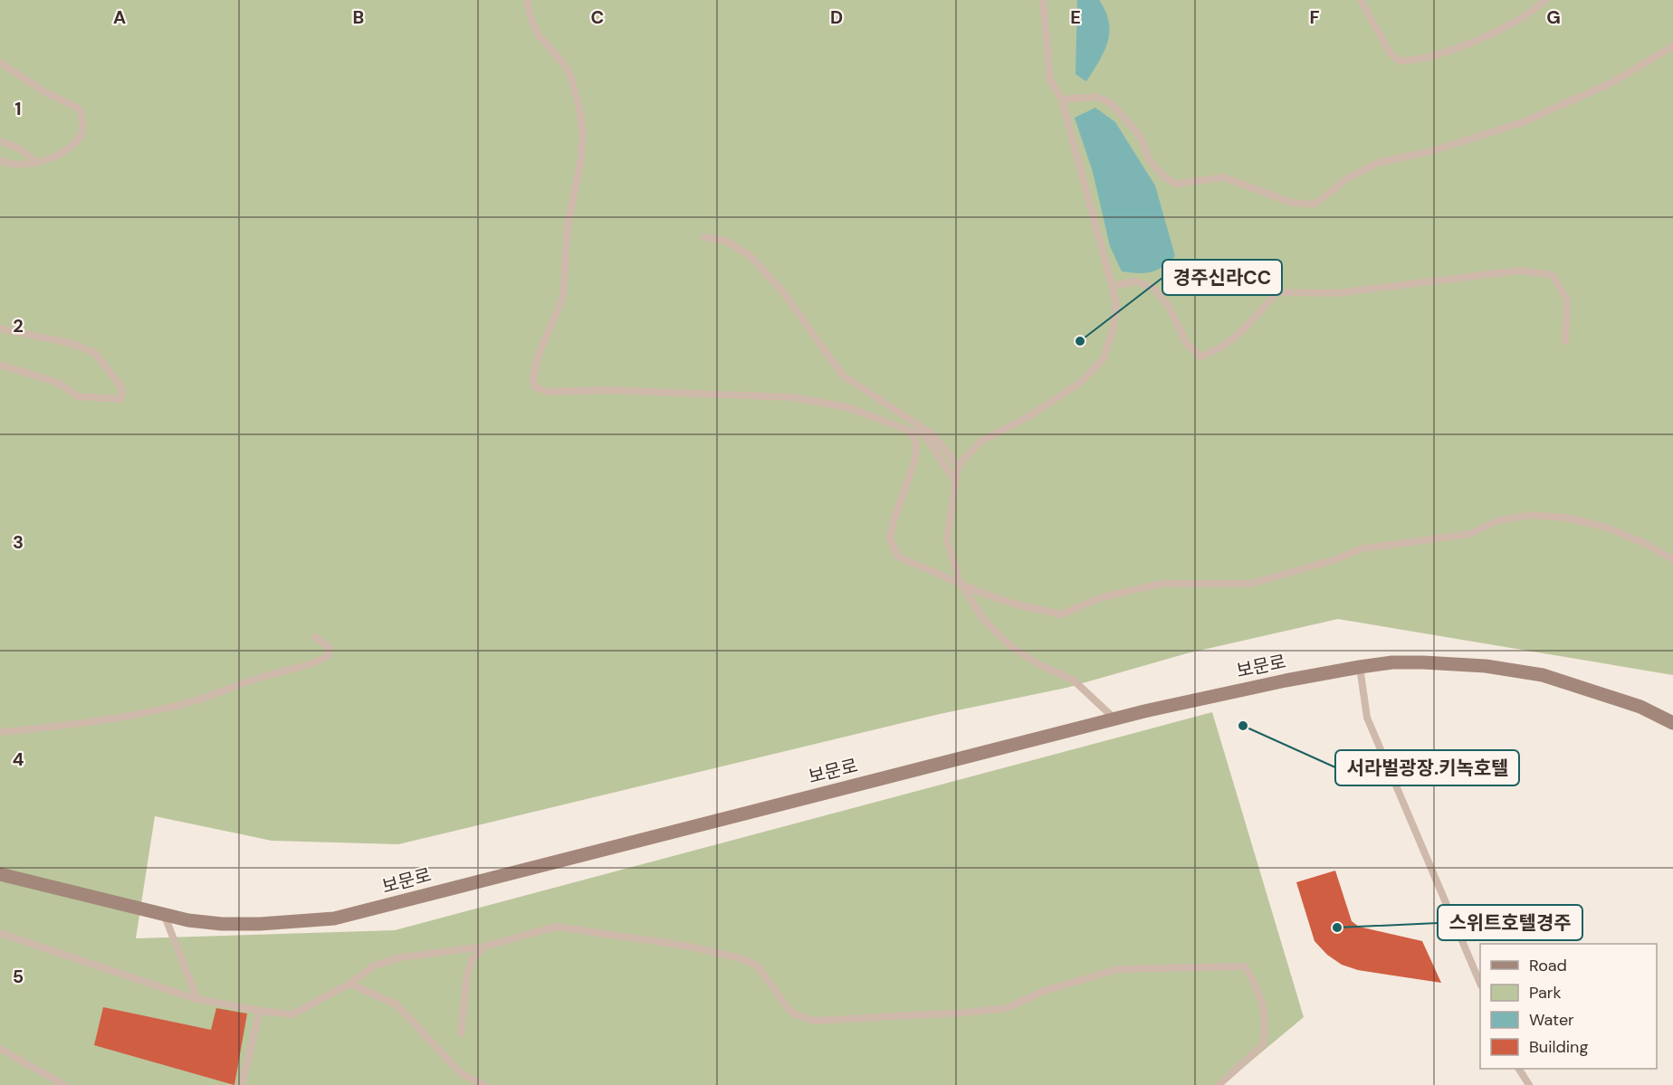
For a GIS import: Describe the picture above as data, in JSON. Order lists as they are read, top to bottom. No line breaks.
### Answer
{"streets":{"street":["보문로"]},"places":["경주신라CC","서라벌광장.키녹호텔","스위트호텔경주"],"legend":["Road","Park","Water","Building"],"grid":{"columns":["A","B","C","D","E","F","G"],"rows":["1","2","3","4","5"]}}
